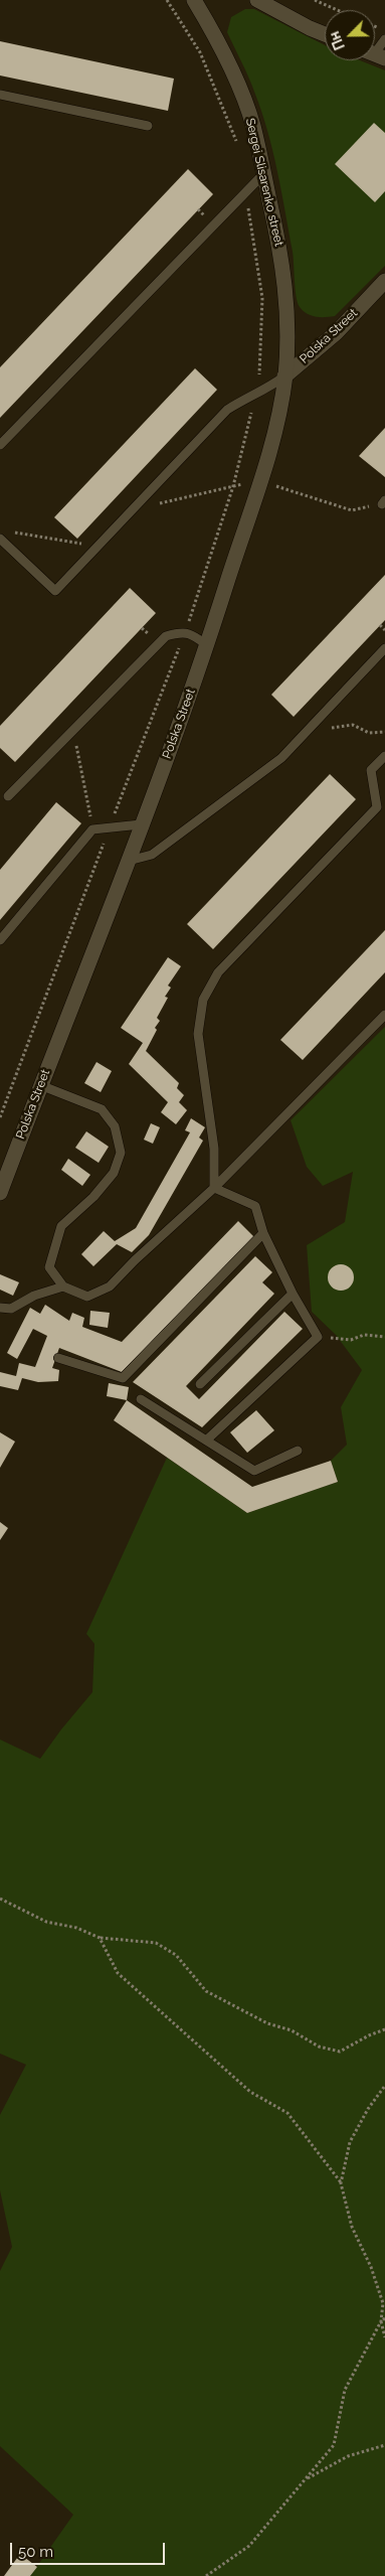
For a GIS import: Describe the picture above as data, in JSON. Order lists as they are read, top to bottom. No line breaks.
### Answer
{"streets":{"street":["Sergei Slisarenko street","Polska Street"]},"crossings":[["Sergei Slisarenko street","Polska Street"]],"scale_bar":"50 m","north":"bottom left"}
